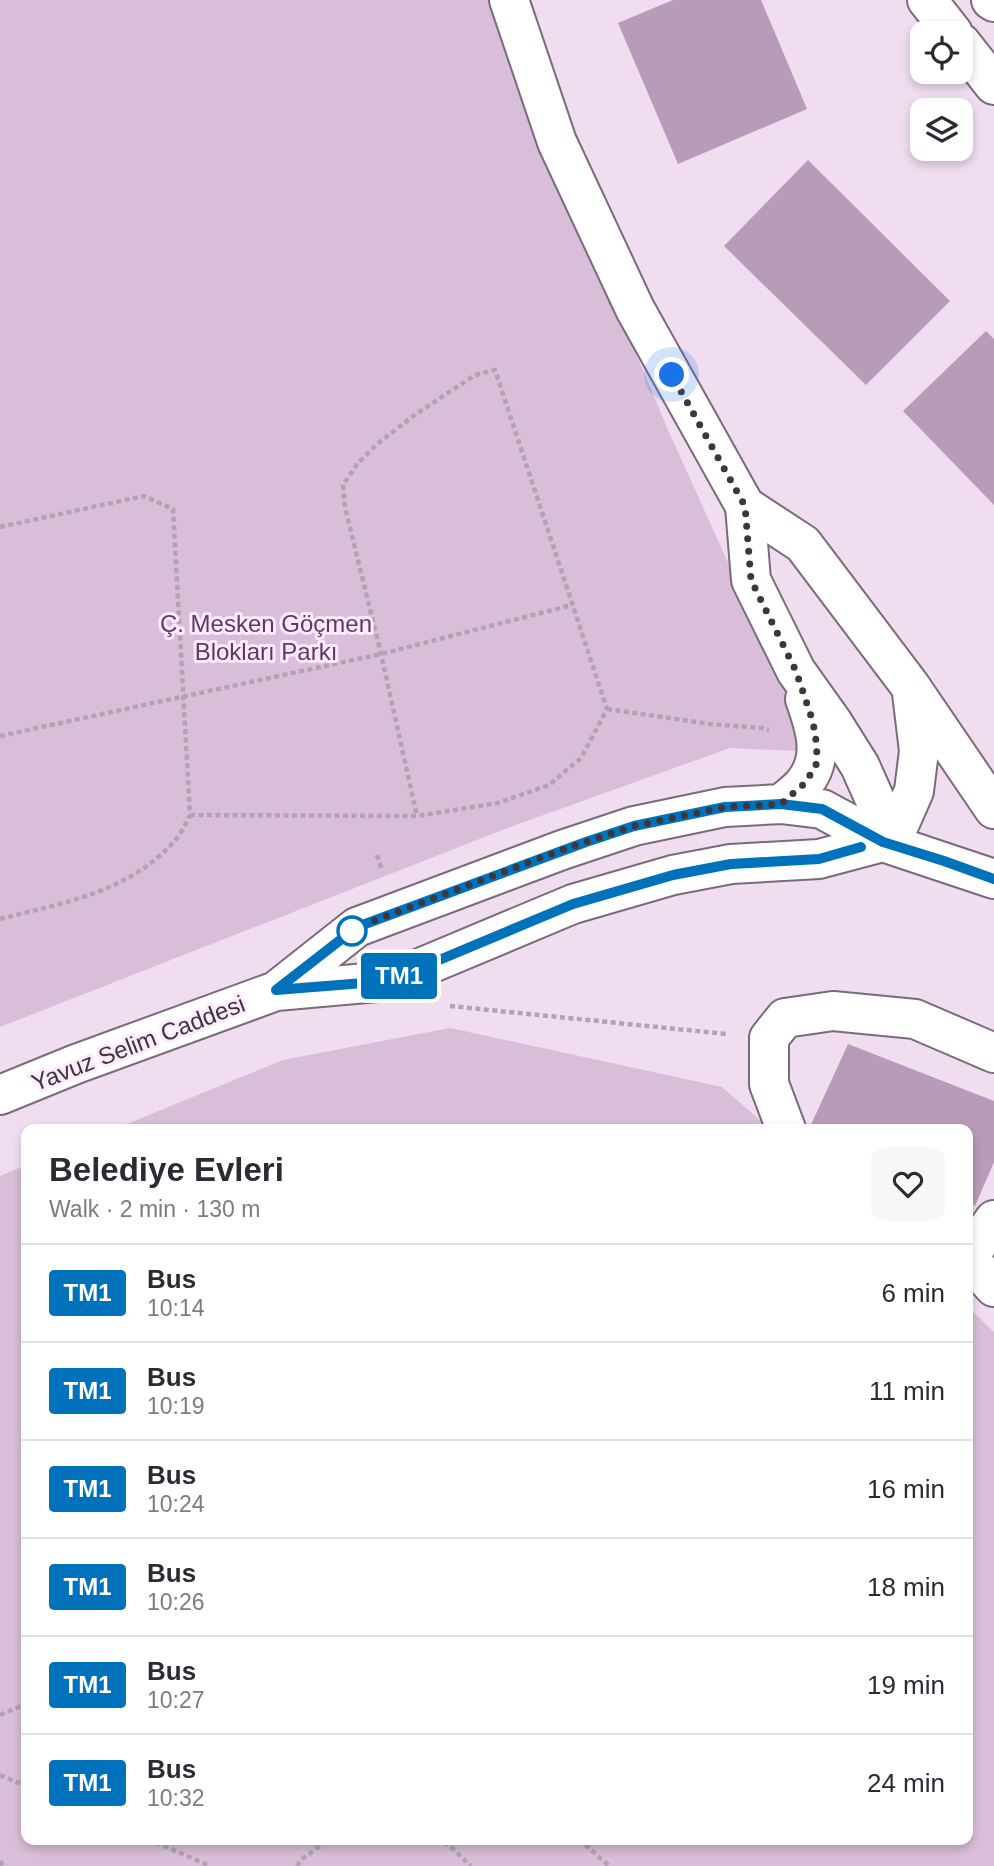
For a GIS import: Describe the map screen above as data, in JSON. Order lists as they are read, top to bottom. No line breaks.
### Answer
{"streets":{"street":["Yavuz Selim Caddesi"]},"parks":["Ç. Mesken Göçmen Blokları Parkı"],"lines":["bus line TM1"],"page":{"on_map":"TM1","heading":["Belediye Evleri","Walk · 2 min · 130 m"],"list":[{"mark":"TM1","name":"Bus","note":"10:14","value":"6 min"},{"mark":"TM1","name":"Bus","note":"10:19","value":"11 min"},{"mark":"TM1","name":"Bus","note":"10:24","value":"16 min"},{"mark":"TM1","name":"Bus","note":"10:26","value":"18 min"},{"mark":"TM1","name":"Bus","note":"10:27","value":"19 min"},{"mark":"TM1","name":"Bus","note":"10:32","value":"24 min"}]}}
